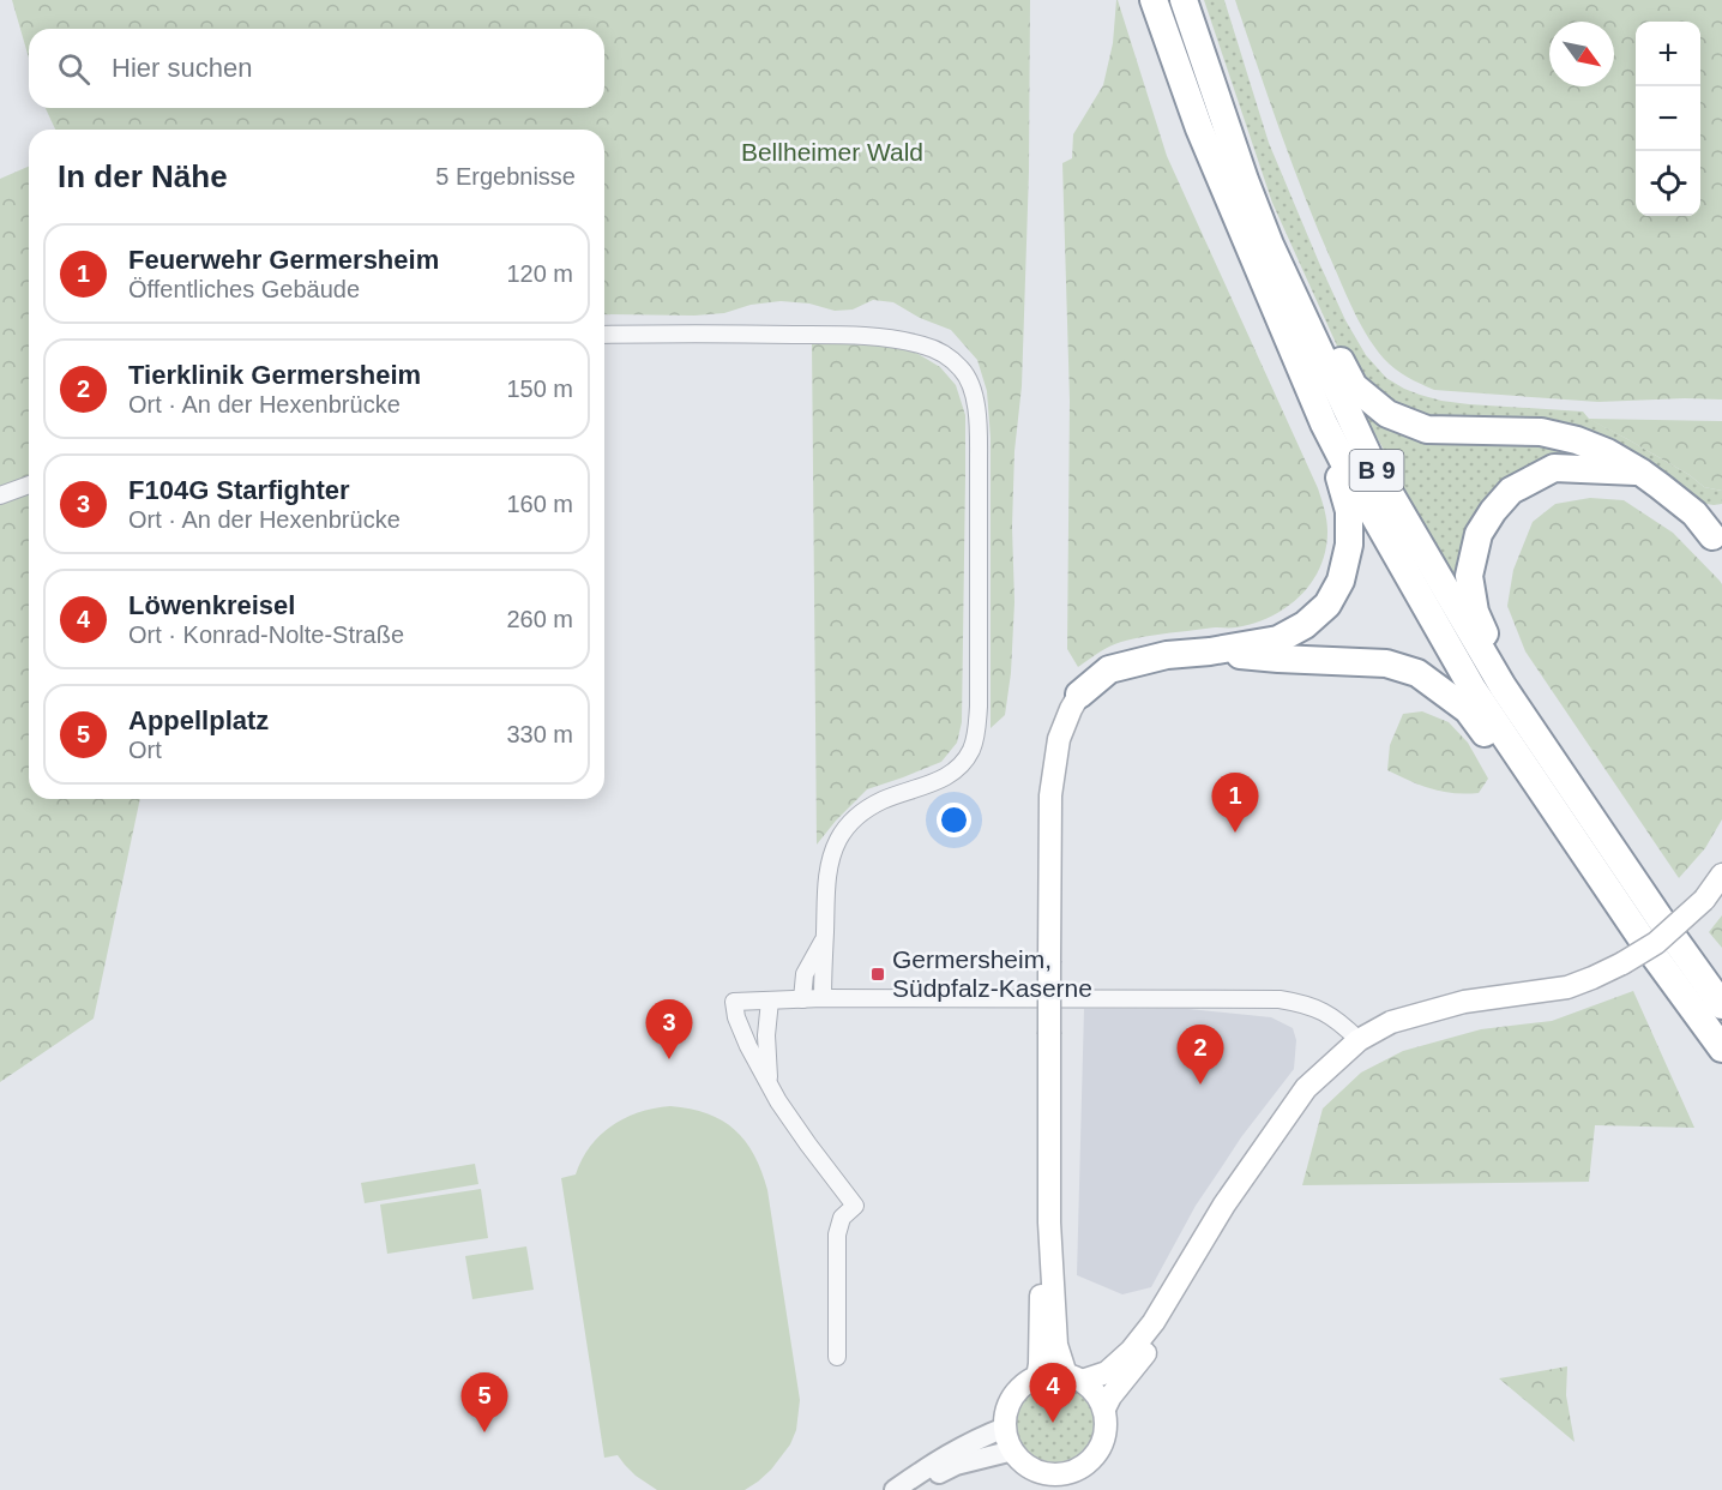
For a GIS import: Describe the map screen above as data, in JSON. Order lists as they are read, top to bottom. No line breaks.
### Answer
{"streets":{"highway":["B 9"]},"parks":["Bellheimer Wald"],"places":{"transit":["Germersheim, Südpfalz-Kaserne"]},"north":"bottom right","page":{"map_buttons":["+","−"],"search":"Hier suchen","heading":["In der Nähe","5 Ergebnisse"],"list":[{"mark":"1","name":"Feuerwehr Germersheim","note":"Öffentliches Gebäude","value":"120 m"},{"mark":"2","name":"Tierklinik Germersheim","note":"Ort · An der Hexenbrücke","value":"150 m"},{"mark":"3","name":"F104G Starfighter","note":"Ort · An der Hexenbrücke","value":"160 m"},{"mark":"4","name":"Löwenkreisel","note":"Ort · Konrad-Nolte-Straße","value":"260 m"},{"mark":"5","name":"Appellplatz","note":"Ort","value":"330 m"}],"pins":["1","3","2","4","5"]}}
